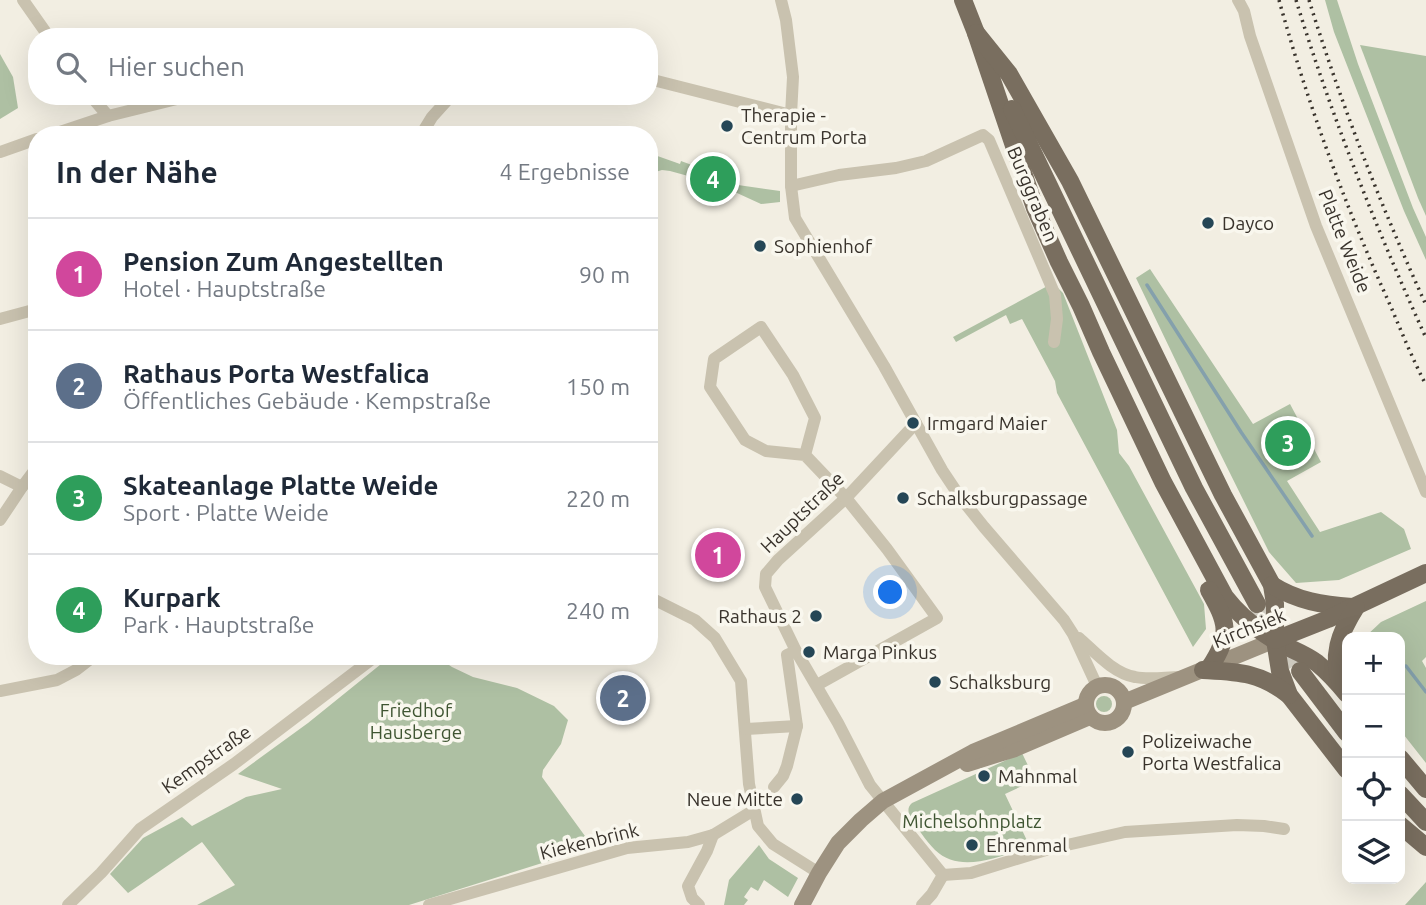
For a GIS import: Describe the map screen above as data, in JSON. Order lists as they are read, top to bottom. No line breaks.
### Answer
{"streets":{"main road":["Kirchsiek"],"street":["Burggraben","Platte Weide","Hauptstraße","Kempstraße","Kiekenbrink"]},"parks":["Friedhof Hausberge","Michelsohnplatz"],"places":["Therapie - Centrum Porta","Dayco","Sophienhof","Irmgard Maier","Schalksburgpassage","Rathaus 2","Marga Pinkus","Schalksburg","Polizeiwache Porta Westfalica","Mahnmal","Neue Mitte","Ehrenmal"],"page":{"search":"Hier suchen","heading":["In der Nähe","4 Ergebnisse"],"pins":["4","3","1","2"],"list":[{"mark":"1","name":"Pension Zum Angestellten","note":"Hotel · Hauptstraße","value":"90 m"},{"mark":"2","name":"Rathaus Porta Westfalica","note":"Öffentliches Gebäude · Kempstraße","value":"150 m"},{"mark":"3","name":"Skateanlage Platte Weide","note":"Sport · Platte Weide","value":"220 m"},{"mark":"4","name":"Kurpark","note":"Park · Hauptstraße","value":"240 m"}],"map_buttons":["+","−"]}}
